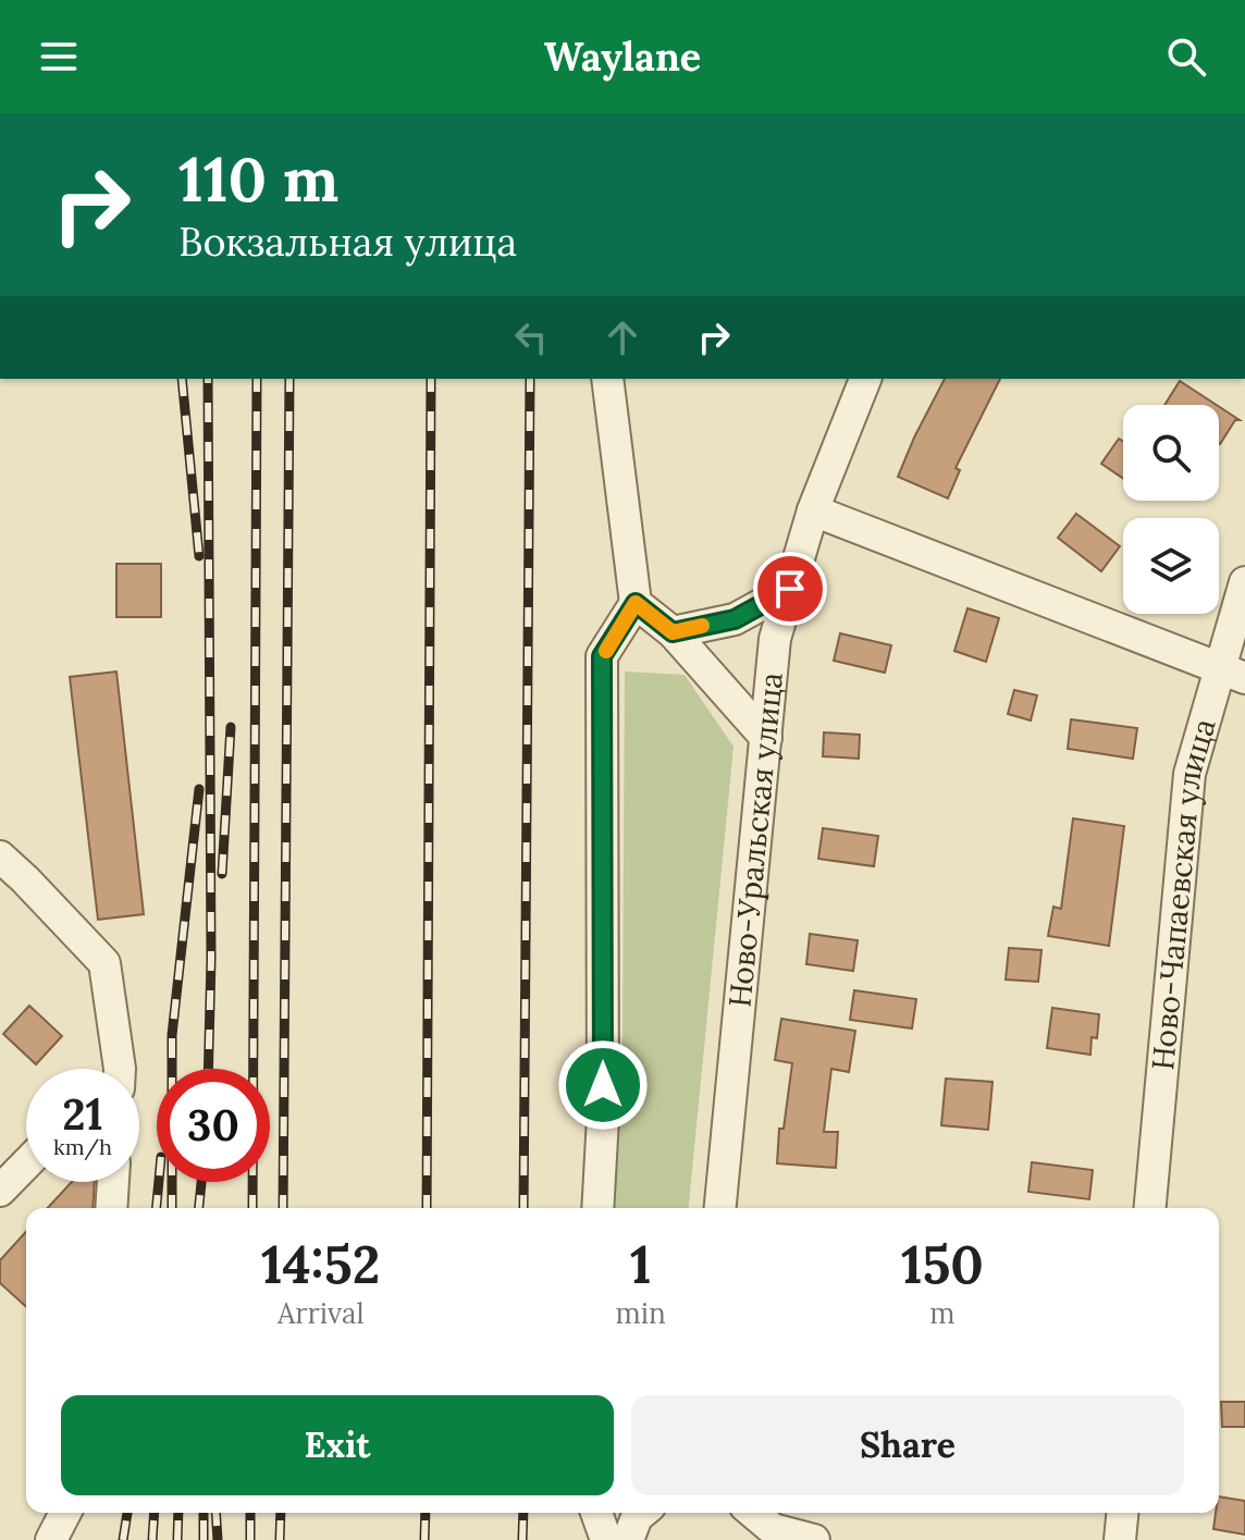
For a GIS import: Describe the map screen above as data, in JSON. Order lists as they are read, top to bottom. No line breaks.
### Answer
{"streets":{"street":["Ново-Уральская улица","Ново-Чапаевская улица"]},"page":{"header":"Waylane","turn":["110 m","Вокзальная улица"],"speed":"21 km/h","limit":"30","eta":["14:52","Arrival","1","min","150","m"],"buttons":["Exit","Share"]}}
